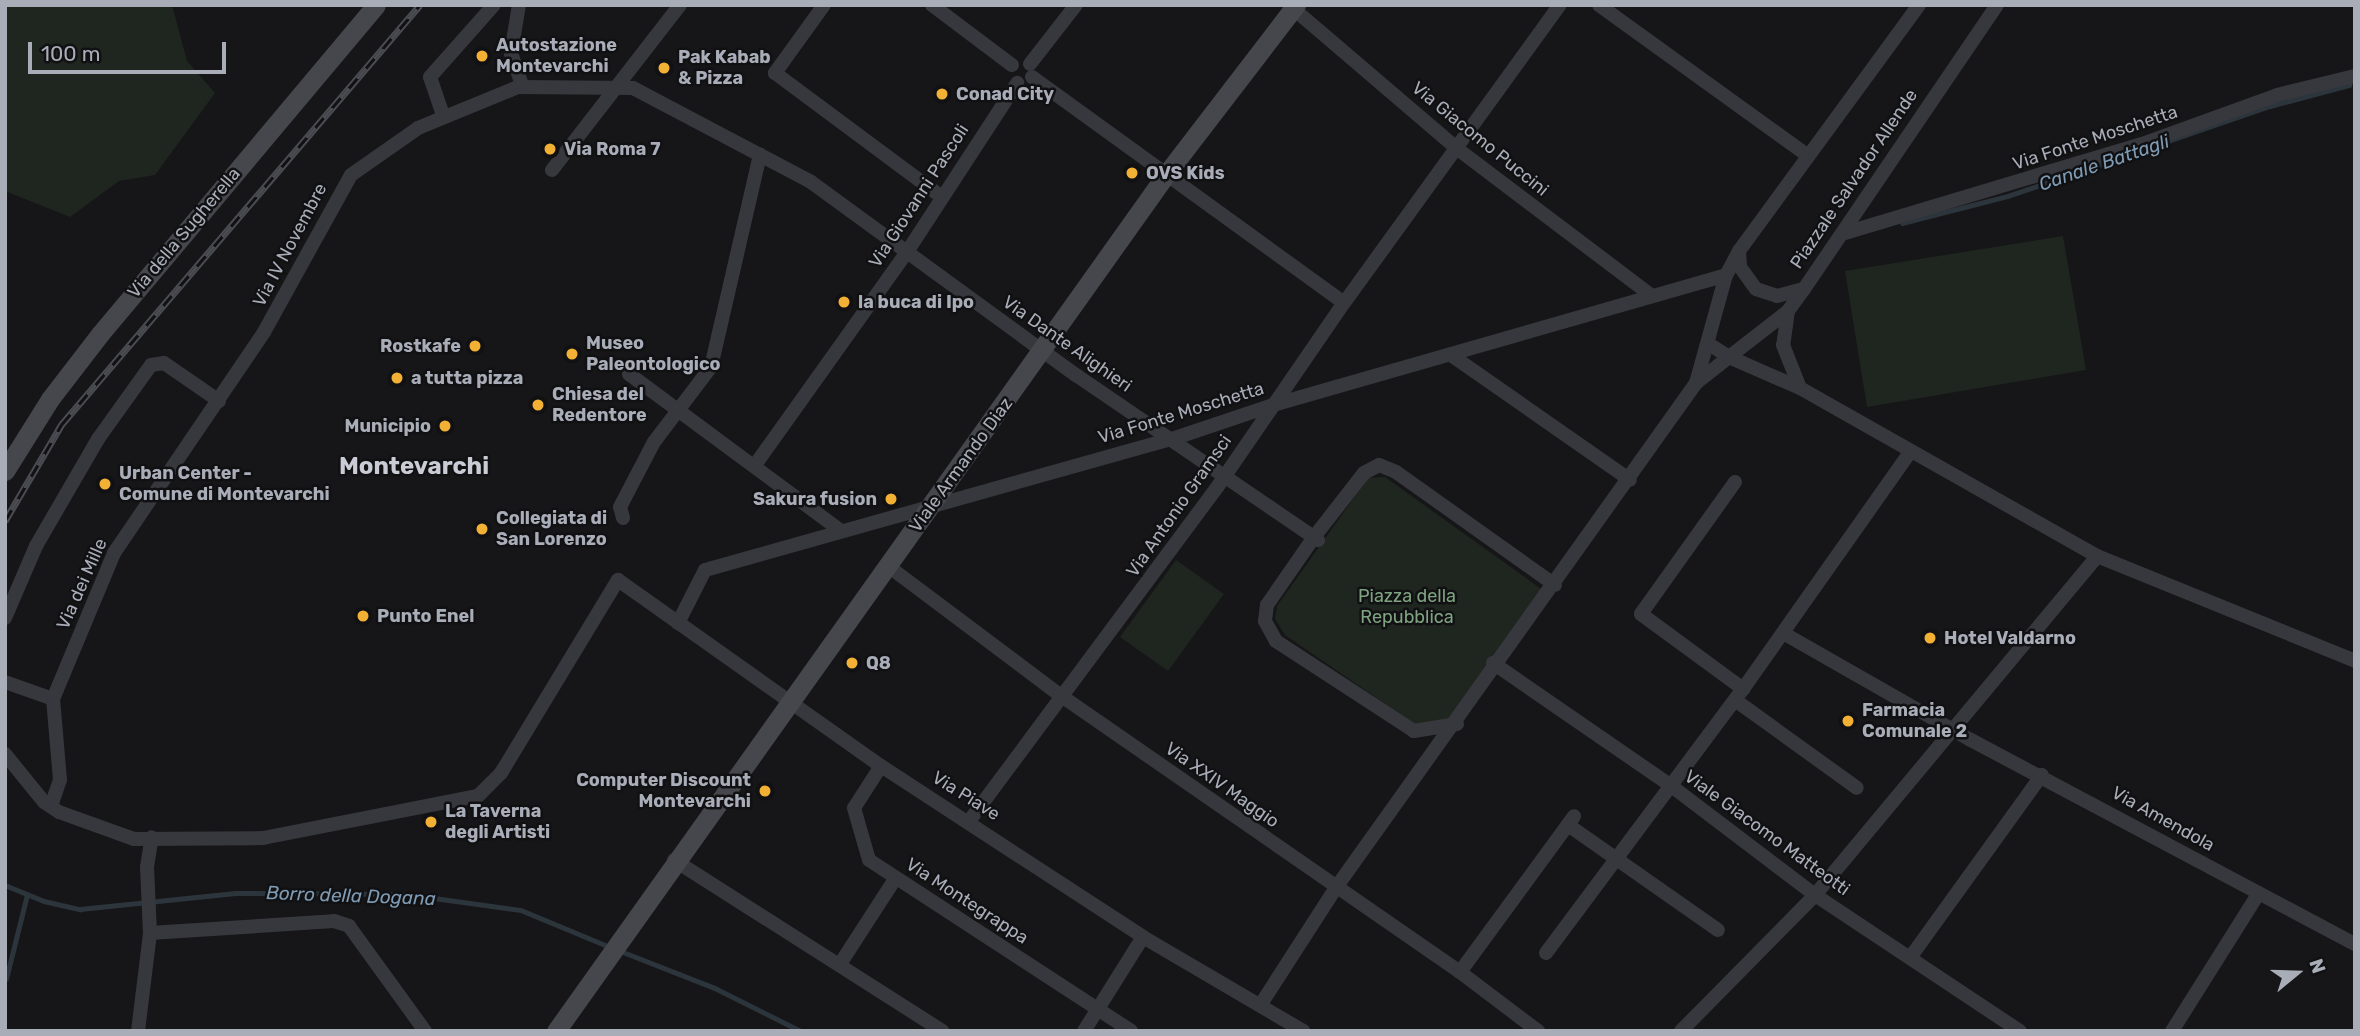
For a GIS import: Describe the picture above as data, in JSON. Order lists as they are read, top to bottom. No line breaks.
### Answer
{"streets":{"street":["Via Fonte Moschetta","Via Giacomo Puccini","Piazzale Salvador Allende","Via Giovanni Pascoli","Via della Sugherella","Via IV Novembre","Via Dante Alighieri","Viale Armando Diaz","Via Antonio Gramsci","Via dei Mille","Via XXIV Maggio","Via Piave","Via Amendola","Viale Giacomo Matteotti","Via Montegrappa"]},"crossings":[["Via Fonte Moschetta","Via Giacomo Puccini"],["Via Fonte Moschetta","Piazzale Salvador Allende"],["Via Fonte Moschetta","Via Dante Alighieri"],["Via Fonte Moschetta","Viale Armando Diaz"],["Via Fonte Moschetta","Via Antonio Gramsci"],["Via Fonte Moschetta","Via Piave"],["Via Giacomo Puccini","Viale Armando Diaz"],["Via Giacomo Puccini","Via Antonio Gramsci"],["Via Giovanni Pascoli","Via Dante Alighieri"],["Via IV Novembre","Via Dante Alighieri"],["Via IV Novembre","Via dei Mille"],["Via Dante Alighieri","Viale Armando Diaz"],["Via Dante Alighieri","Via Antonio Gramsci"],["Viale Armando Diaz","Via XXIV Maggio"],["Viale Armando Diaz","Via Piave"],["Via Antonio Gramsci","Via XXIV Maggio"],["Via Antonio Gramsci","Via Piave"],["Via Piave","Via Montegrappa"]],"districts":["Montevarchi"],"water":["Canale Battagli","Borro della Dogana"],"parks":["Piazza della Repubblica"],"places":["Autostazione Montevarchi","Pak Kabab & Pizza","Conad City","Via Roma 7","OVS Kids","la buca di Ipo","Rostkafe","Museo Paleontologico","a tutta pizza","Chiesa del Redentore","Municipio","Urban Center - Comune di Montevarchi","Sakura fusion","Collegiata di San Lorenzo","Punto Enel","Hotel Valdarno","Q8","Farmacia Comunale 2","Computer Discount Montevarchi","La Taverna degli Artisti"],"scale_bar":"100 m","north":"right"}
